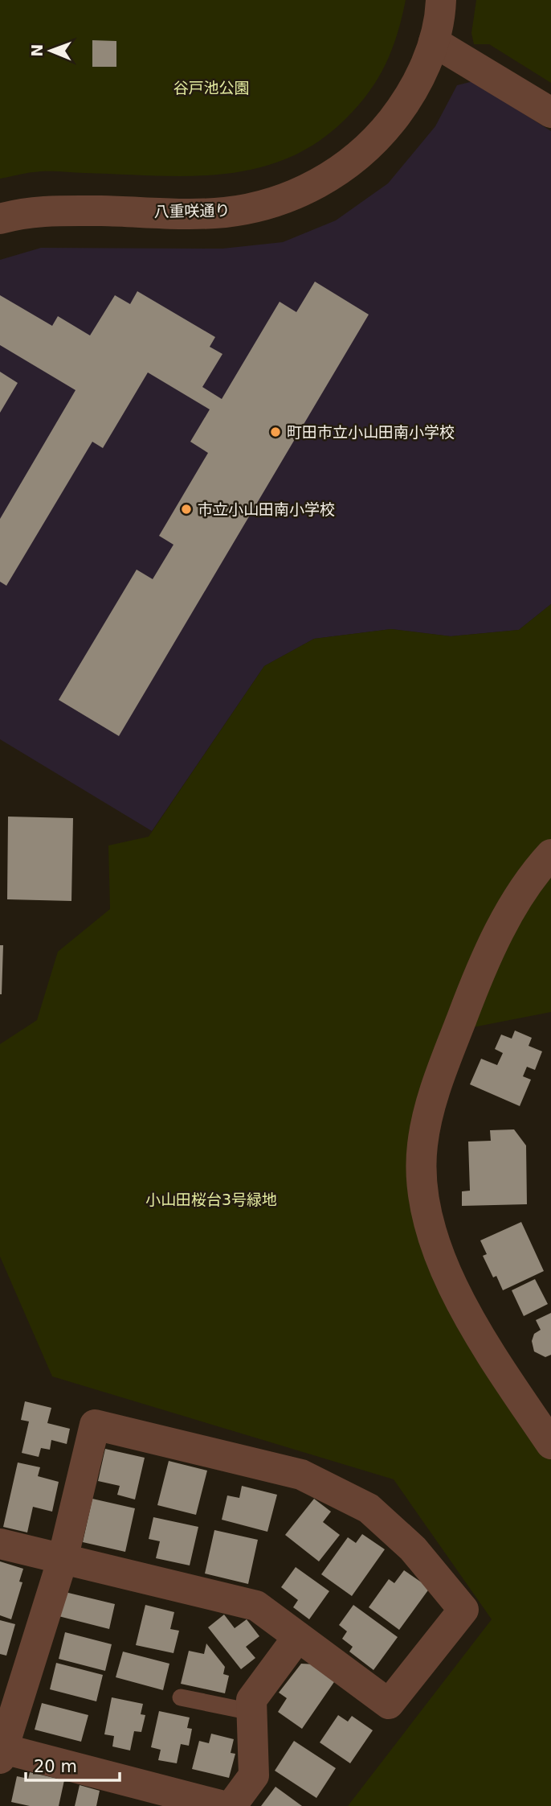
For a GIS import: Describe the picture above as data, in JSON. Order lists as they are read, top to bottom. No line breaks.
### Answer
{"streets":{"street":["八重咲通り"]},"parks":["谷戸池公園","小山田桜台3号緑地"],"places":["町田市立小山田南小学校","市立小山田南小学校"],"scale_bar":"20 m","north":"left"}
